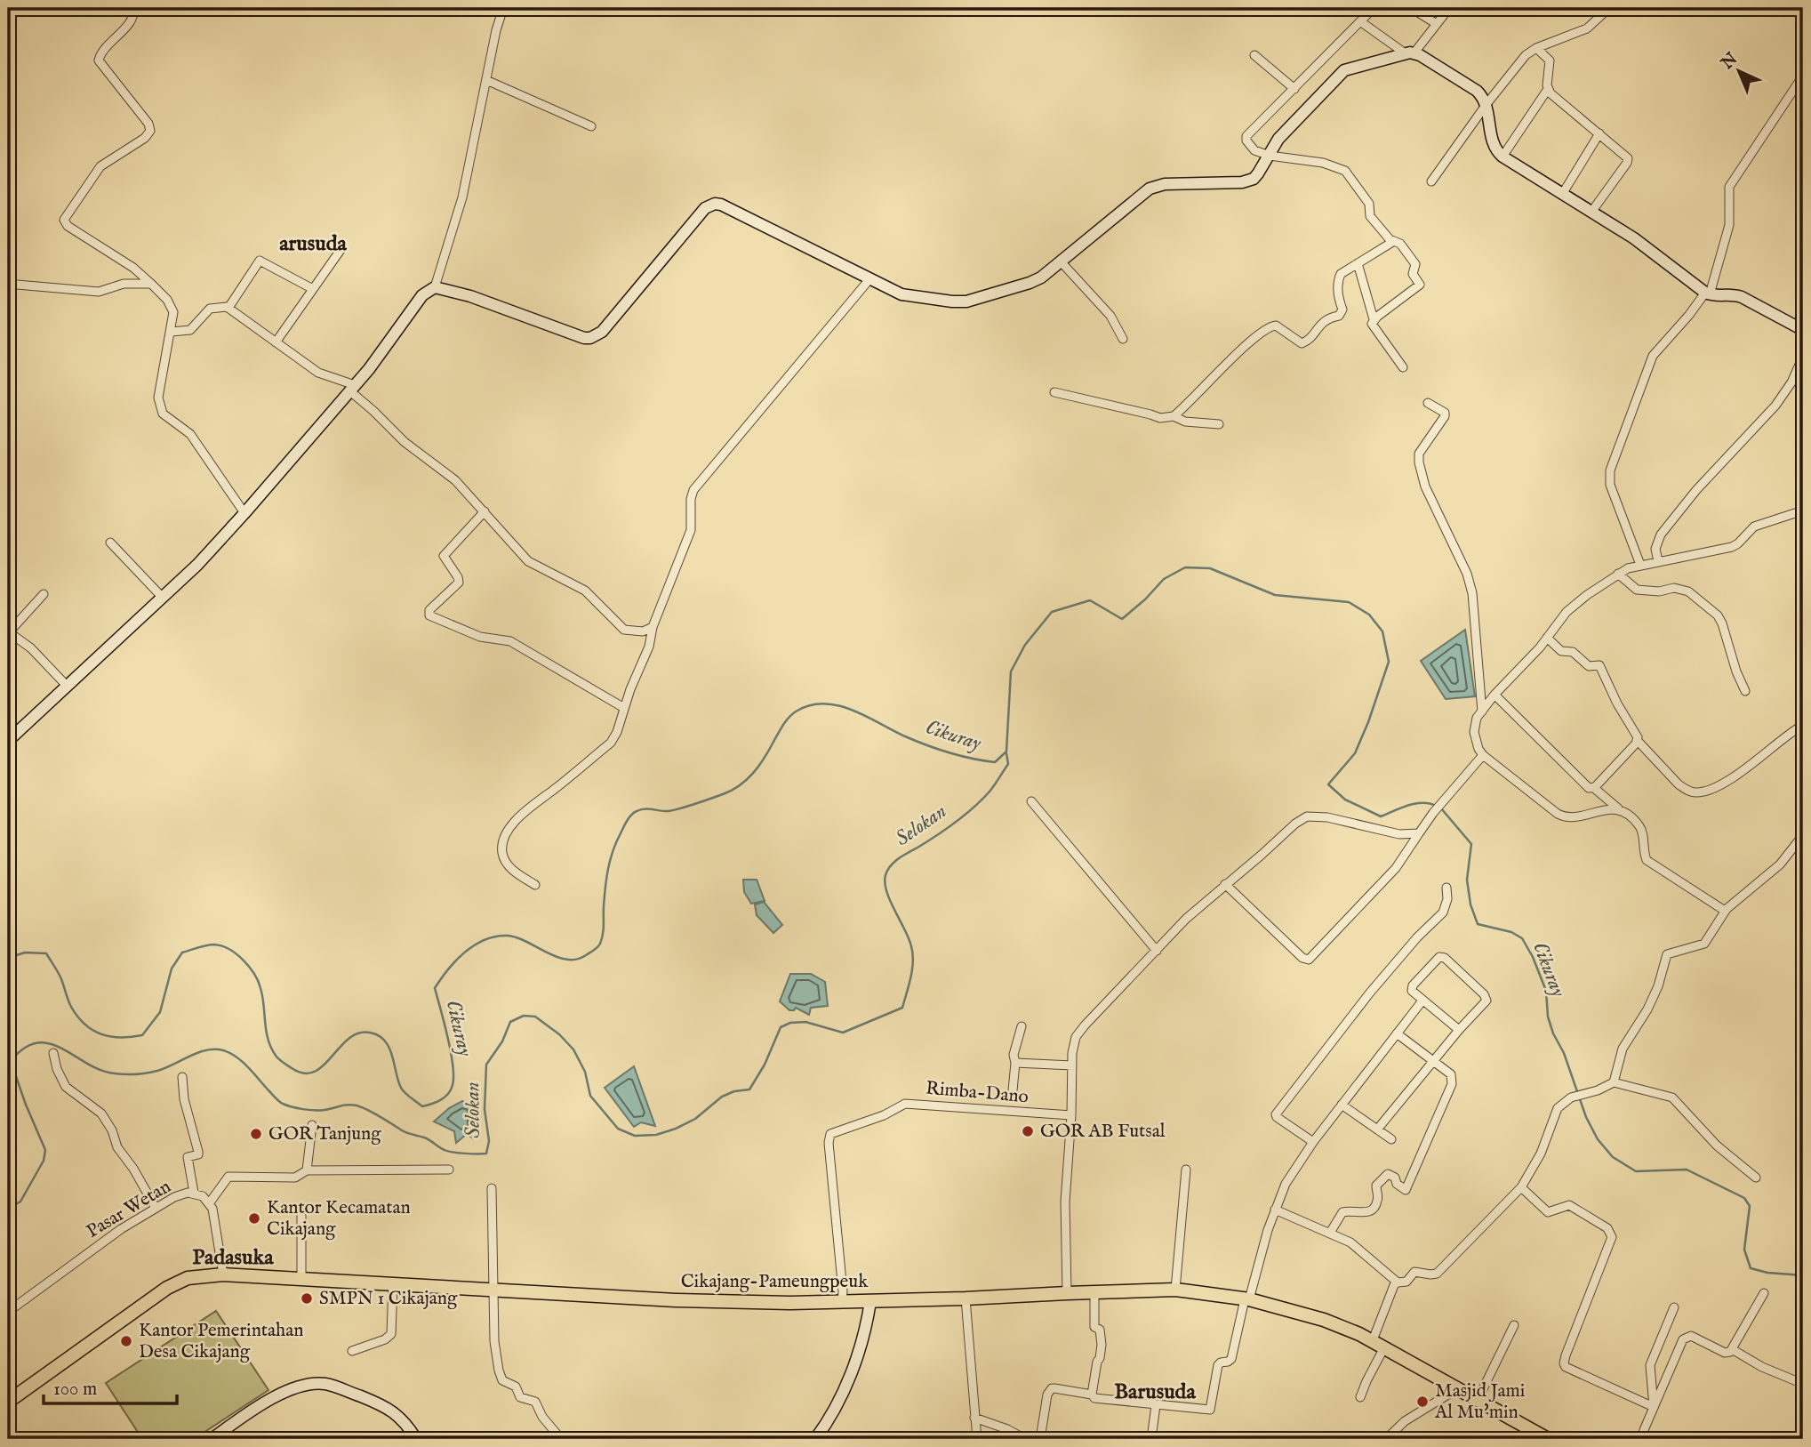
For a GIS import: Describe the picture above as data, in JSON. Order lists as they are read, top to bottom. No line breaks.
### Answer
{"streets":{"main road":["Cikajang-Pameungpeuk"],"street":["Rimba-Dano","Pasar Wetan"]},"crossings":[["Rimba-Dano","Cikajang-Pameungpeuk"]],"districts":["arusuda","Padasuka","Barusuda"],"water":["Cikuray","Selokan"],"places":["GOR AB Futsal","GOR Tanjung","Kantor Kecamatan Cikajang","SMPN 1 Cikajang","Kantor Pemerintahan Desa Cikajang","Masjid Jami Al Mu'min"],"scale_bar":"100 m","north":"top left"}
